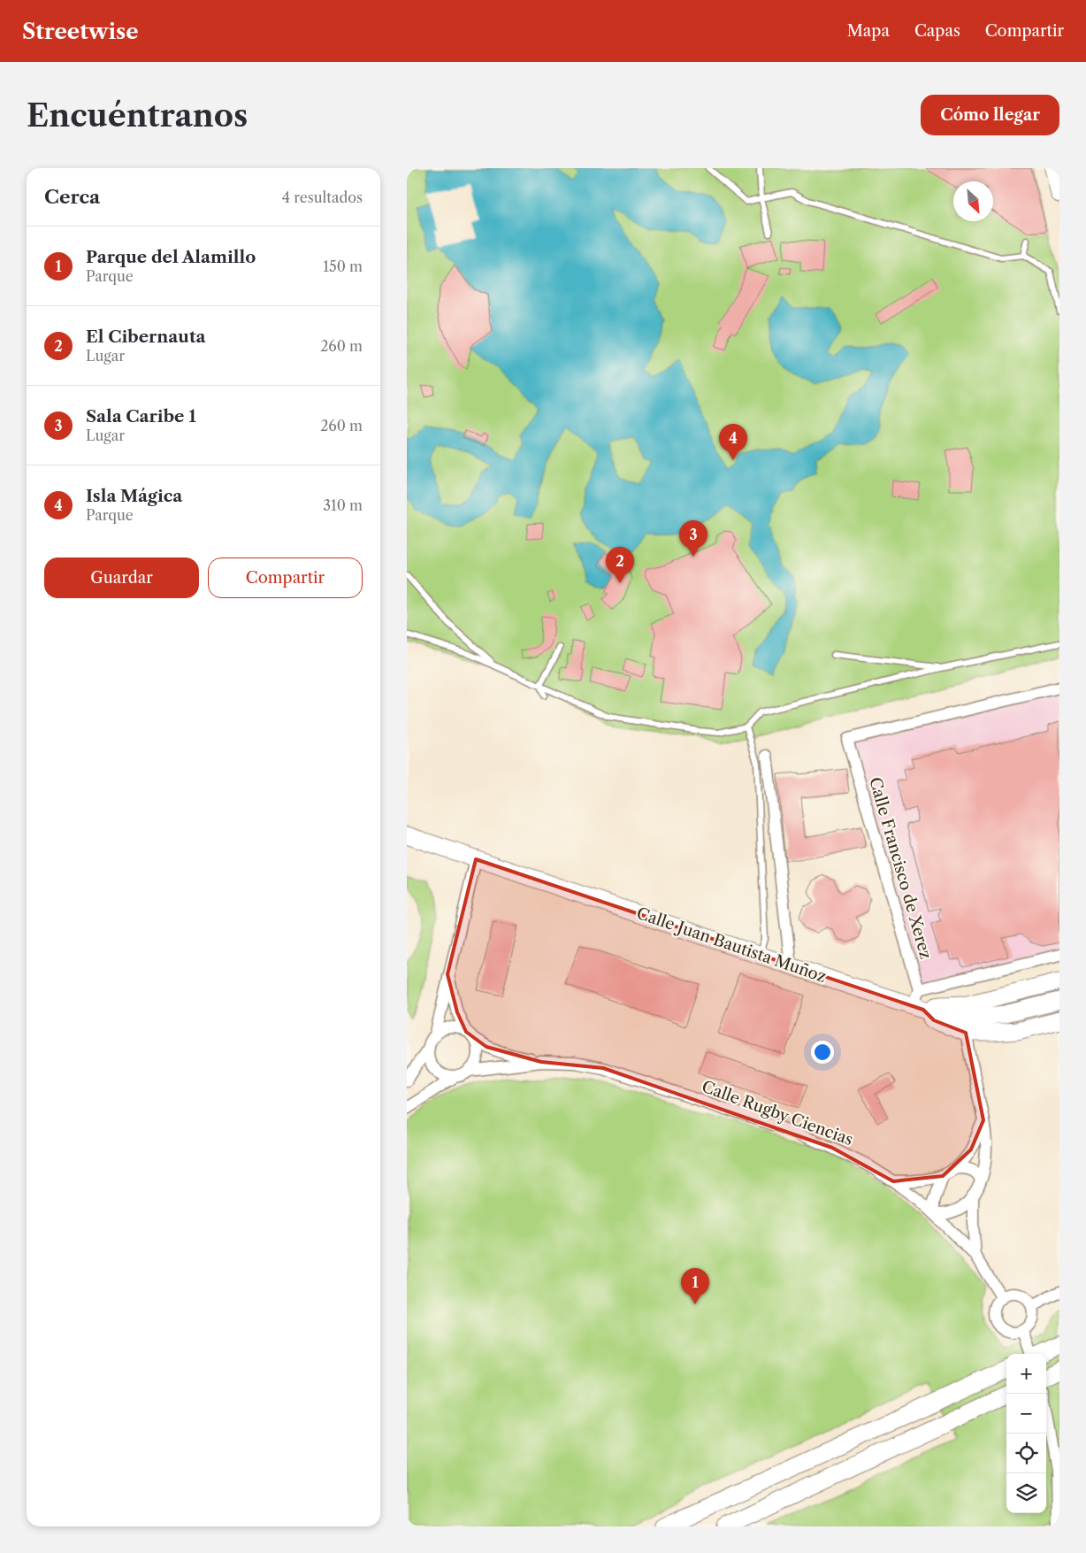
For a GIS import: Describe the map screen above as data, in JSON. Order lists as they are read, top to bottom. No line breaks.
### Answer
{"streets":{"street":["Calle Francisco de Xerez","Calle Juan Bautista Muñoz","Calle Rugby Ciencias"]},"north":"bottom right","page":{"header":"Streetwise","nav":["Mapa","Capas","Compartir"],"buttons":["Cómo llegar",["Guardar","Compartir"]],"title":"Encuéntranos","heading":["Cerca","4 resultados"],"list":[{"mark":"1","name":"Parque del Alamillo","note":"Parque","value":"150 m"},{"mark":"2","name":"El Cibernauta","note":"Lugar","value":"260 m"},{"mark":"3","name":"Sala Caribe 1","note":"Lugar","value":"260 m"},{"mark":"4","name":"Isla Mágica","note":"Parque","value":"310 m"}],"pins":["4","3","2","1"],"map_buttons":["+","−"]}}
